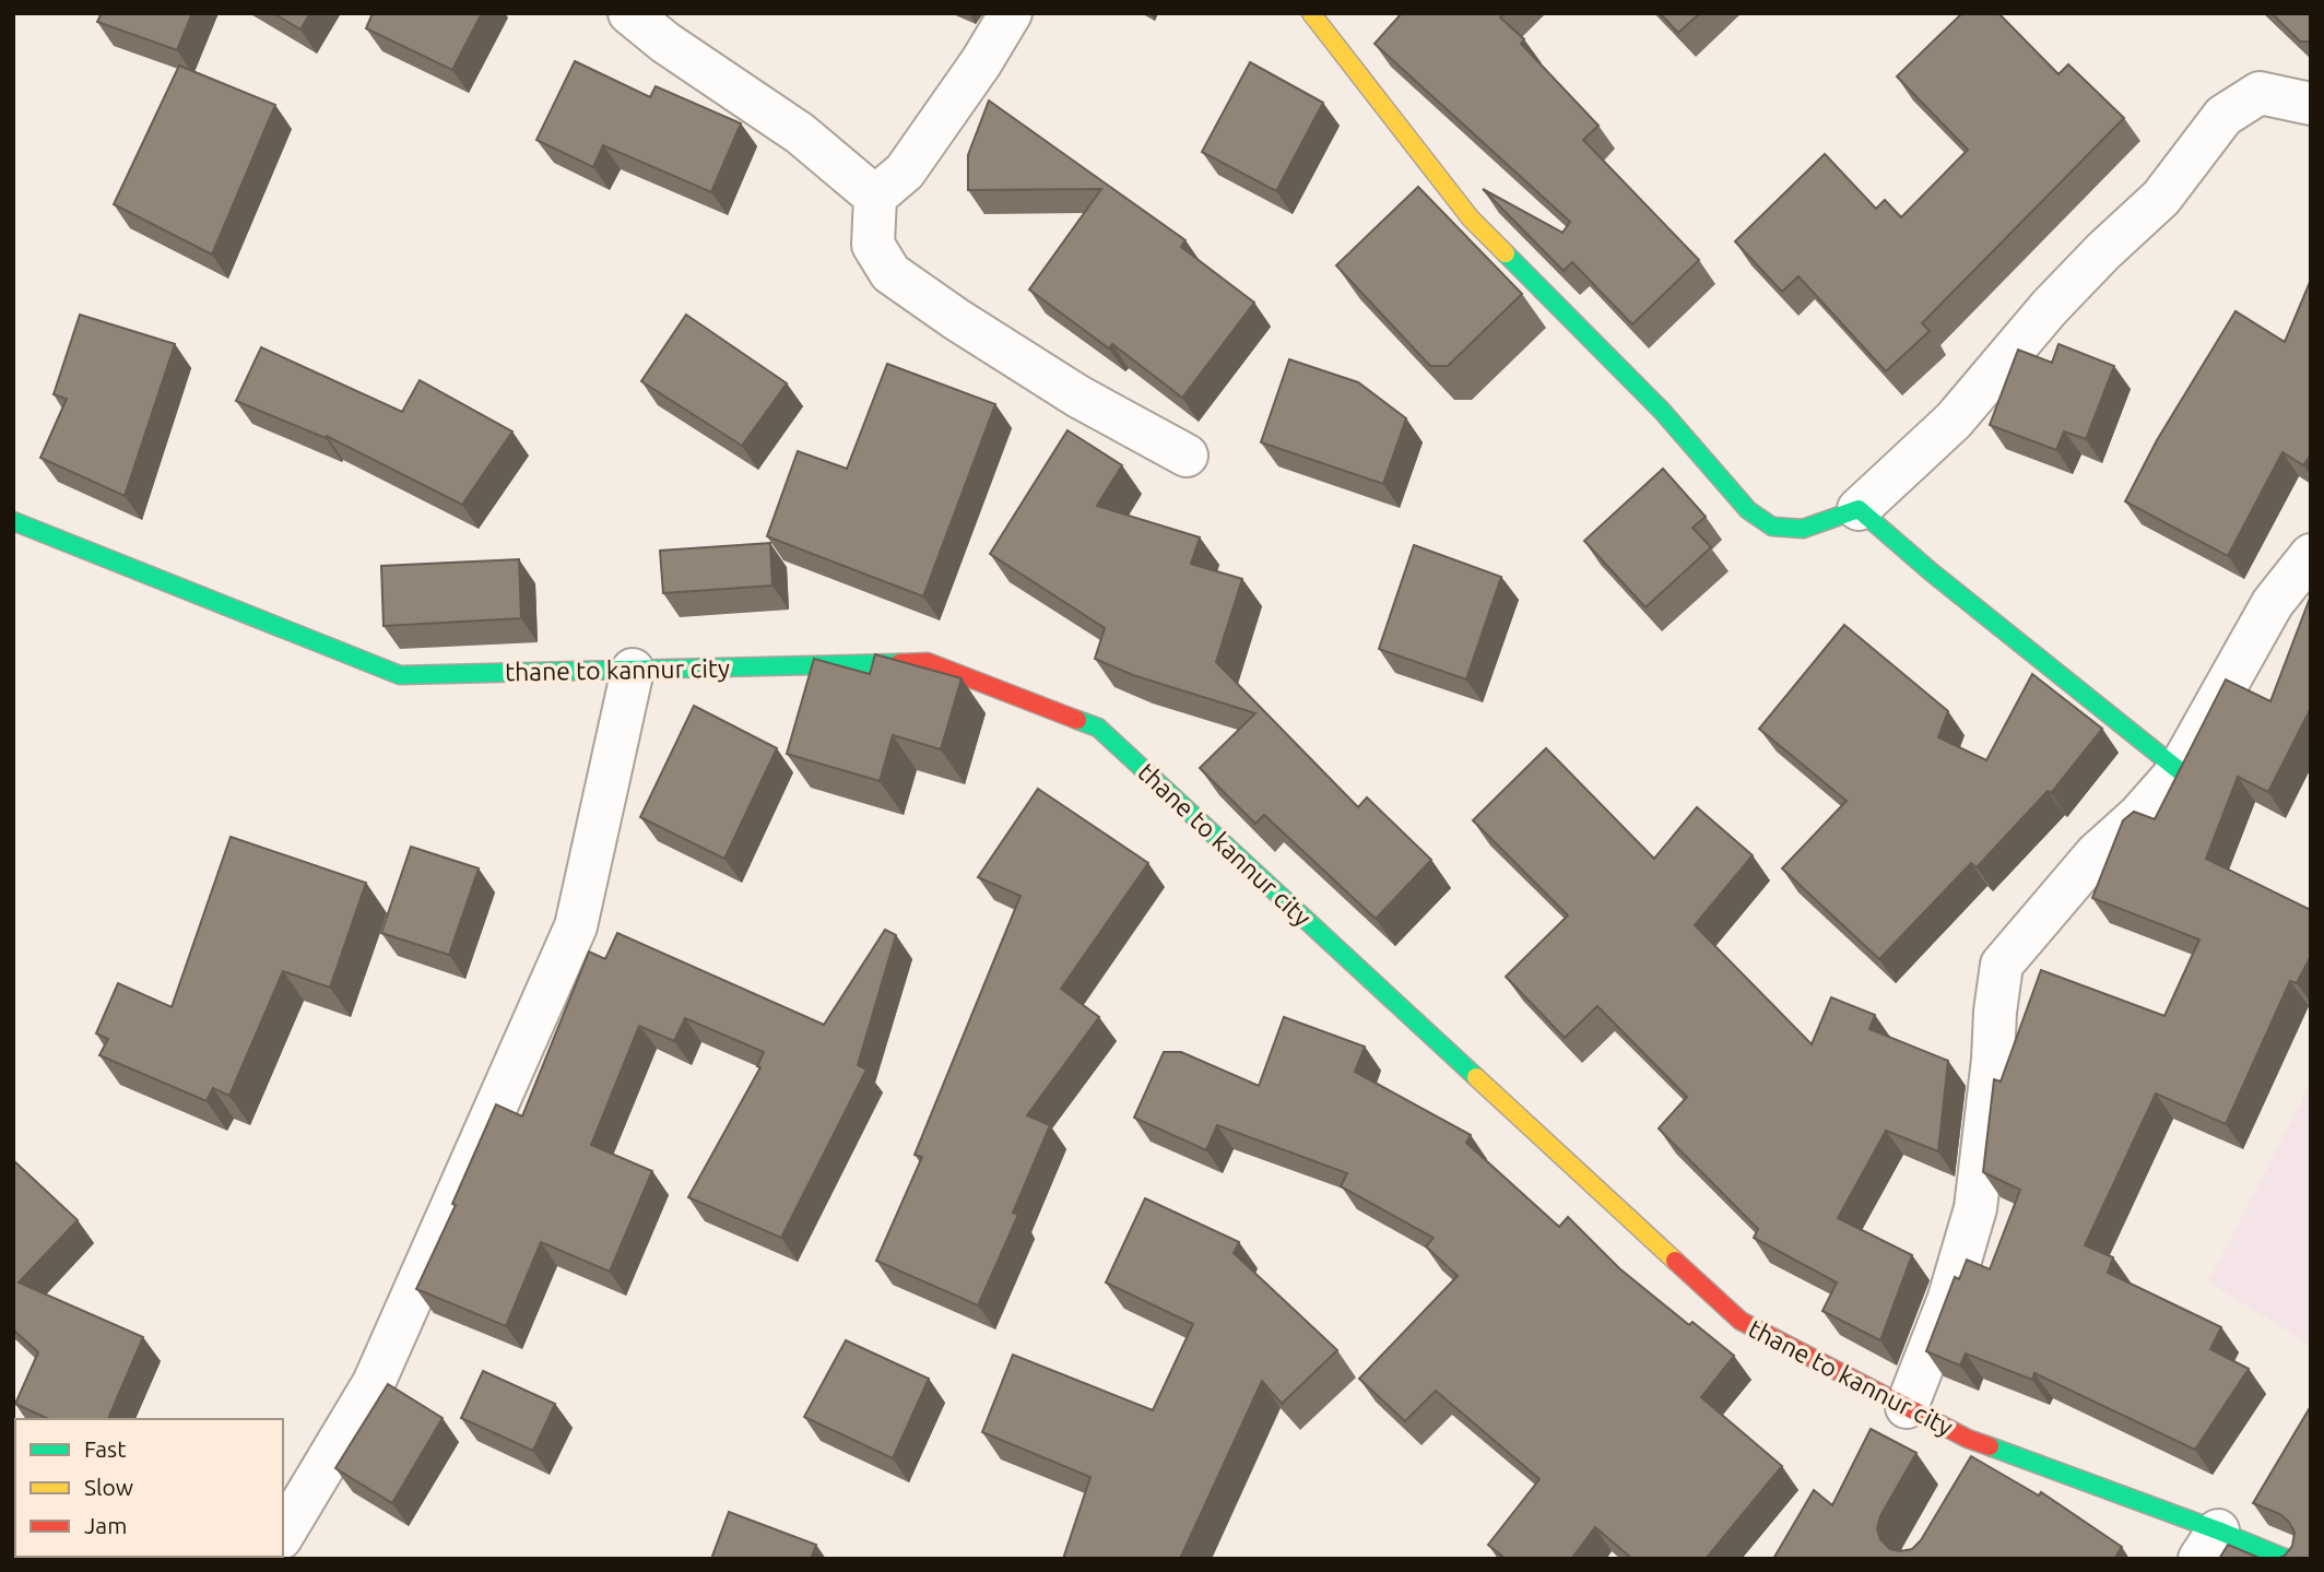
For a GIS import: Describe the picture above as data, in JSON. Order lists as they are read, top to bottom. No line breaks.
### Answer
{"streets":{"street":["thane to kannur city"]},"legend":["Fast","Slow","Jam"]}
